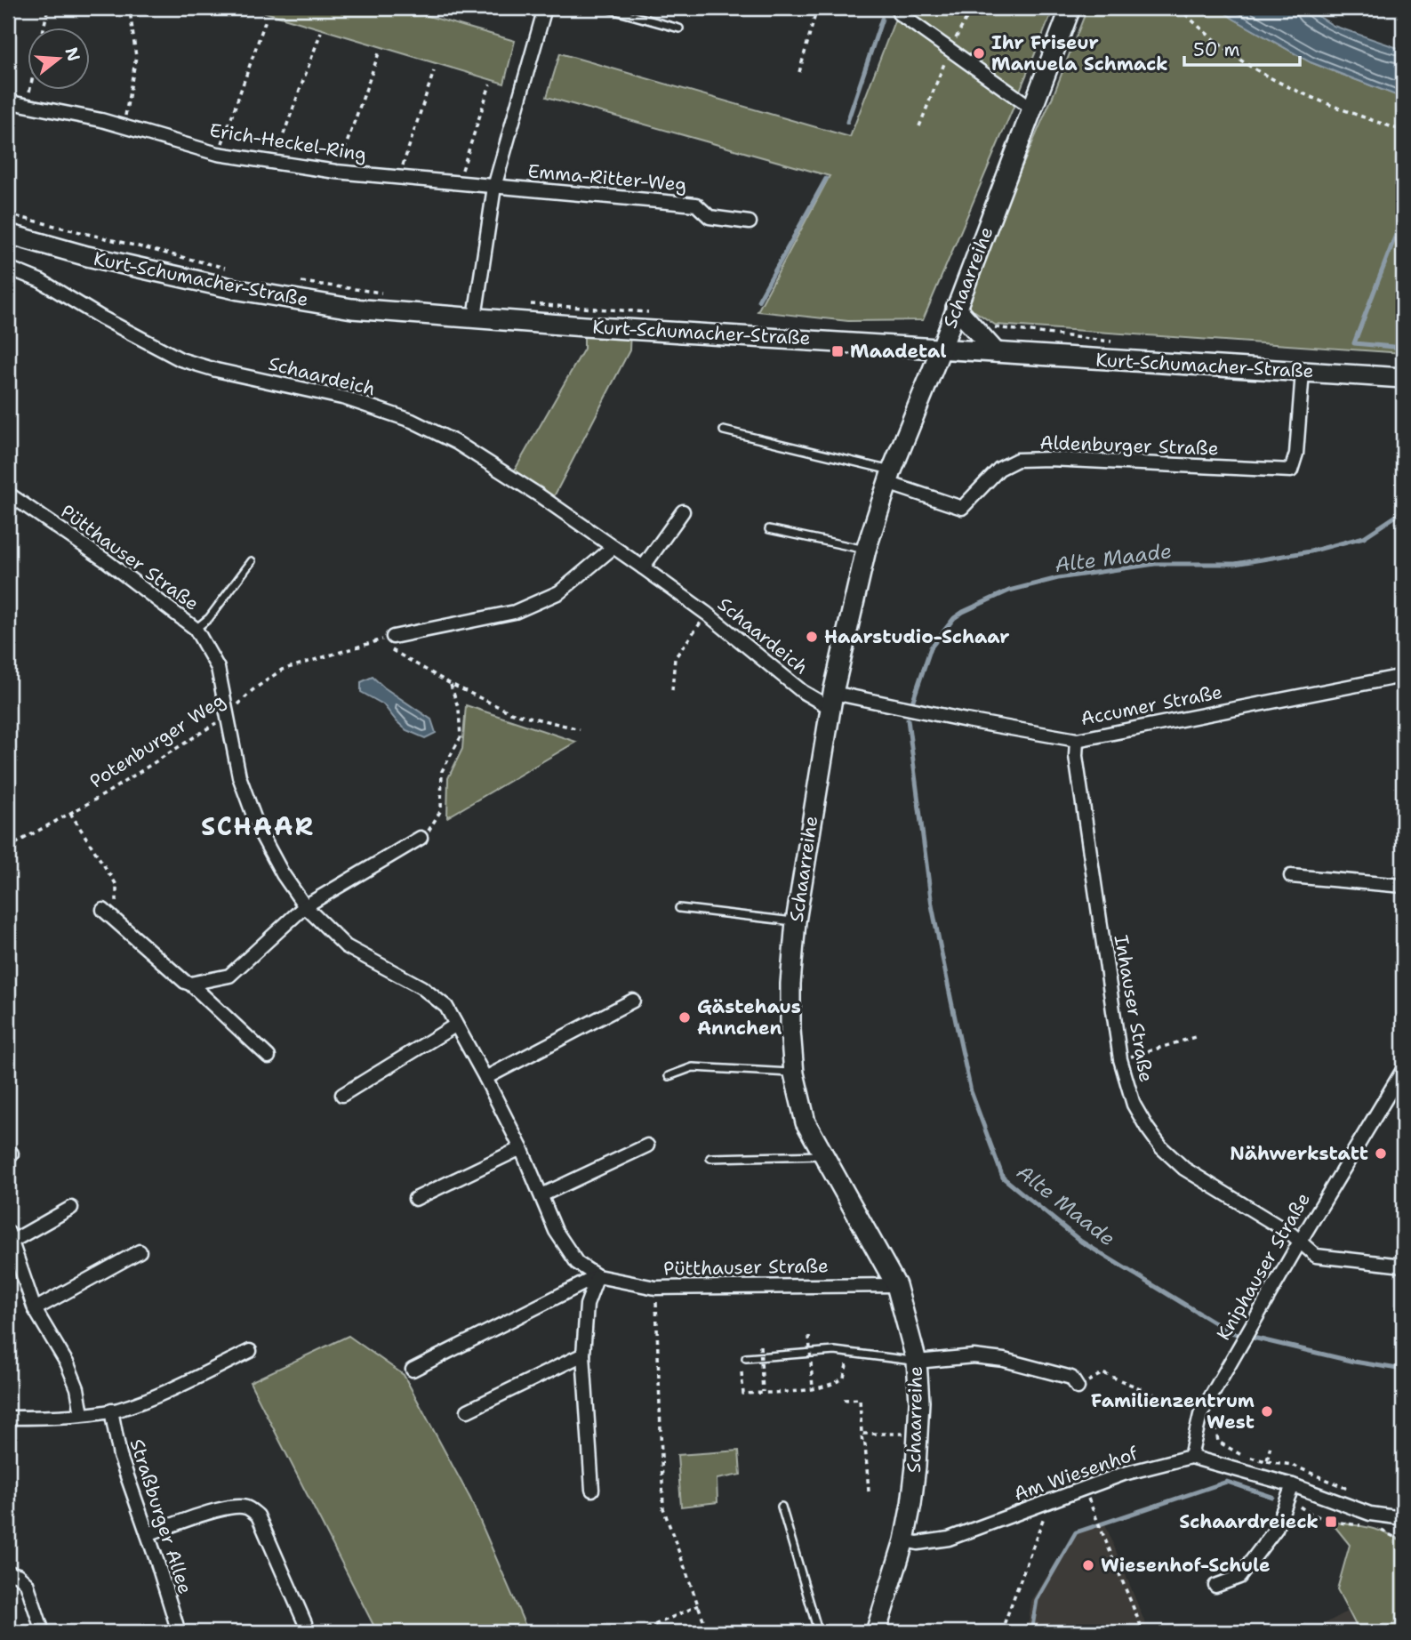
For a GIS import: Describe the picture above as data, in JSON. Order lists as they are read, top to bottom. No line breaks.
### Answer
{"streets":{"main road":["Schaarreihe","Kurt-Schumacher-Straße"],"street":["Erich-Heckel-Ring","Emma-Ritter-Weg","Schaardeich","Aldenburger Straße","Pütthauser Straße","Accumer Straße","Inhauser Straße","Kniphauser Straße","Am Wiesenhof","Straßburger Allee"],"path":["Potenburger Weg"]},"crossings":[["Erich-Heckel-Ring","Emma-Ritter-Weg"],["Schaarreihe","Kurt-Schumacher-Straße"],["Schaarreihe","Schaardeich"],["Schaarreihe","Aldenburger Straße"],["Schaarreihe","Pütthauser Straße"],["Schaarreihe","Accumer Straße"],["Schaarreihe","Am Wiesenhof"],["Kurt-Schumacher-Straße","Aldenburger Straße"],["Schaardeich","Accumer Straße"],["Pütthauser Straße","Potenburger Weg"],["Accumer Straße","Inhauser Straße"],["Inhauser Straße","Kniphauser Straße"],["Kniphauser Straße","Am Wiesenhof"]],"districts":["SCHAAR"],"water":["Alte Maade"],"places":{"other":["Ihr Friseur Manuela Schmack","Haarstudio-Schaar","Gästehaus Annchen","Nähwerkstatt","Familienzentrum West","Wiesenhof-Schule"],"transit":["Maadetal","Schaardreieck"]},"scale_bar":"50 m","north":"right"}
